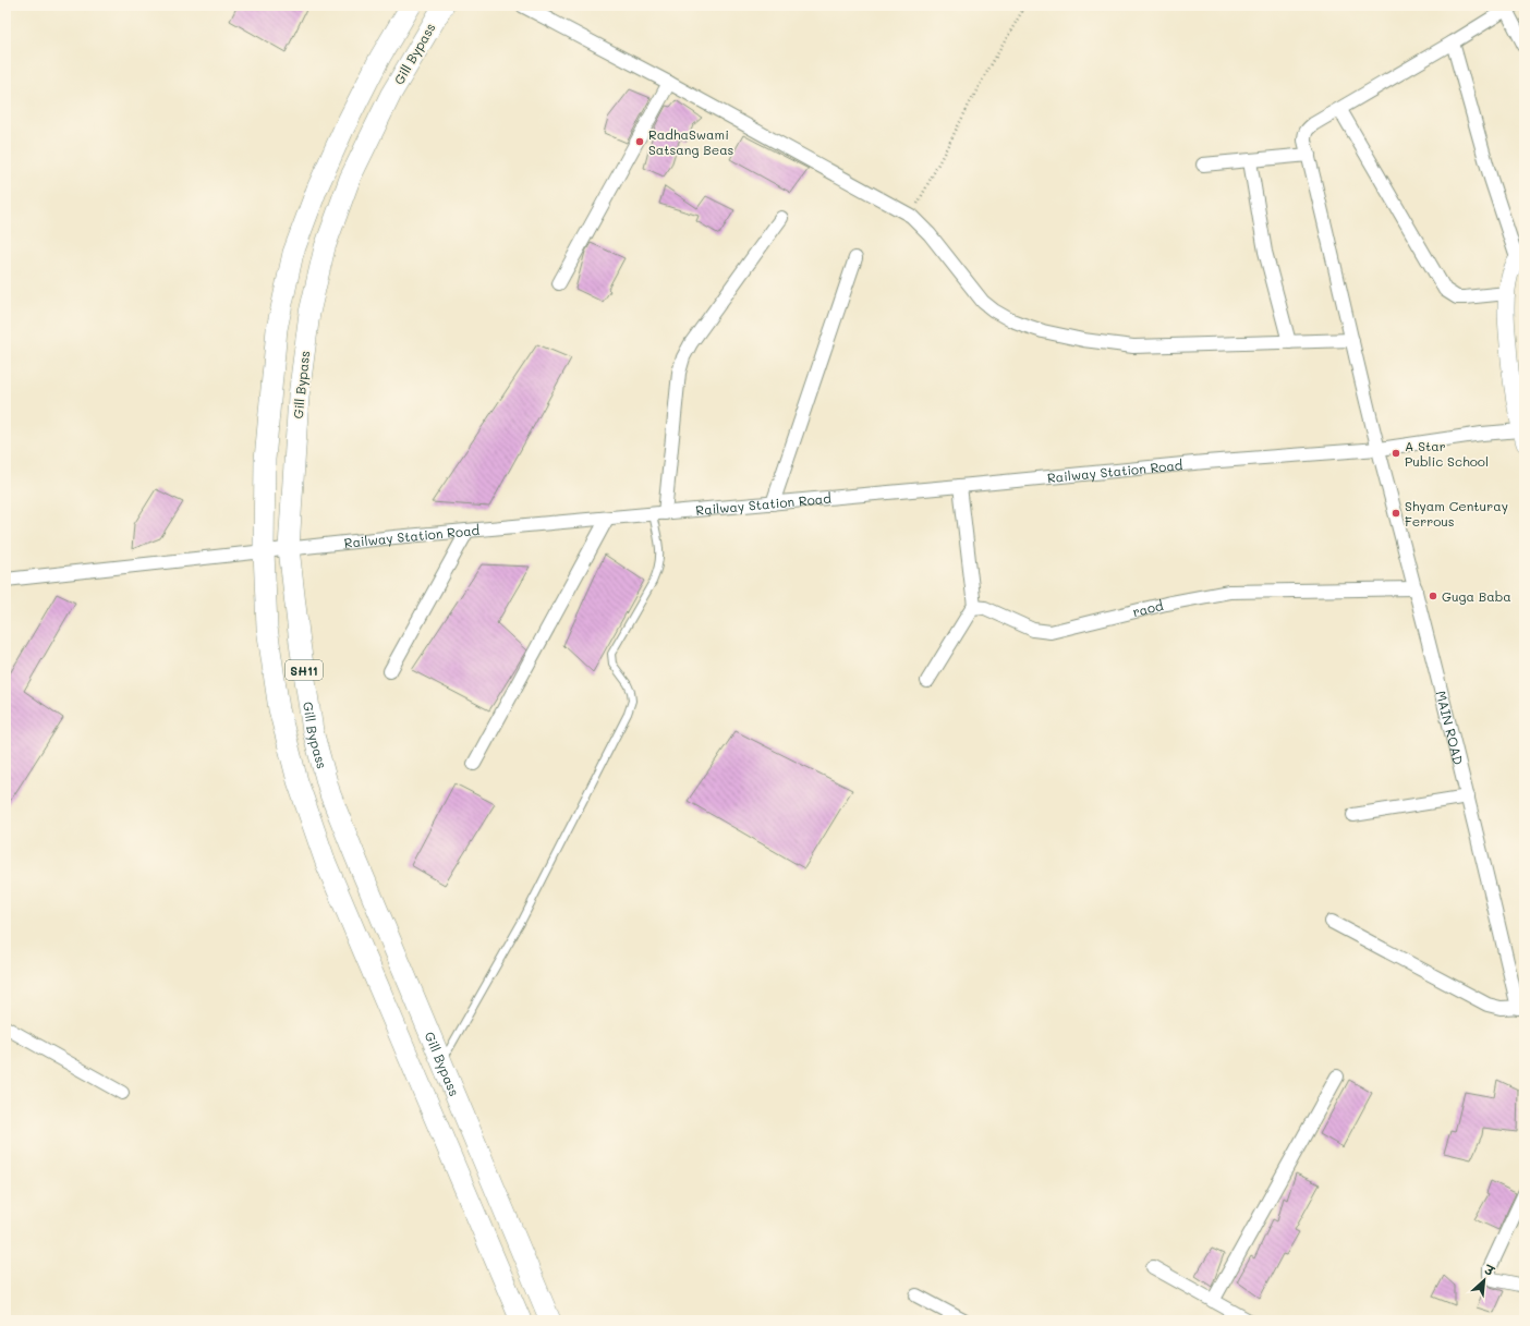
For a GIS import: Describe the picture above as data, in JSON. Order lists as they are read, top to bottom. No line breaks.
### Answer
{"streets":{"main road":["Gill Bypass","SH11"],"street":["Railway Station Road","raod","MAIN ROAD"]},"crossings":[["Gill Bypass","Railway Station Road"],["Railway Station Road","MAIN ROAD"],["raod","MAIN ROAD"]],"places":["RadhaSwami Satsang Beas","A Star Public School","Shyam Centuray Ferrous","Guga Baba"],"north":"top right"}
